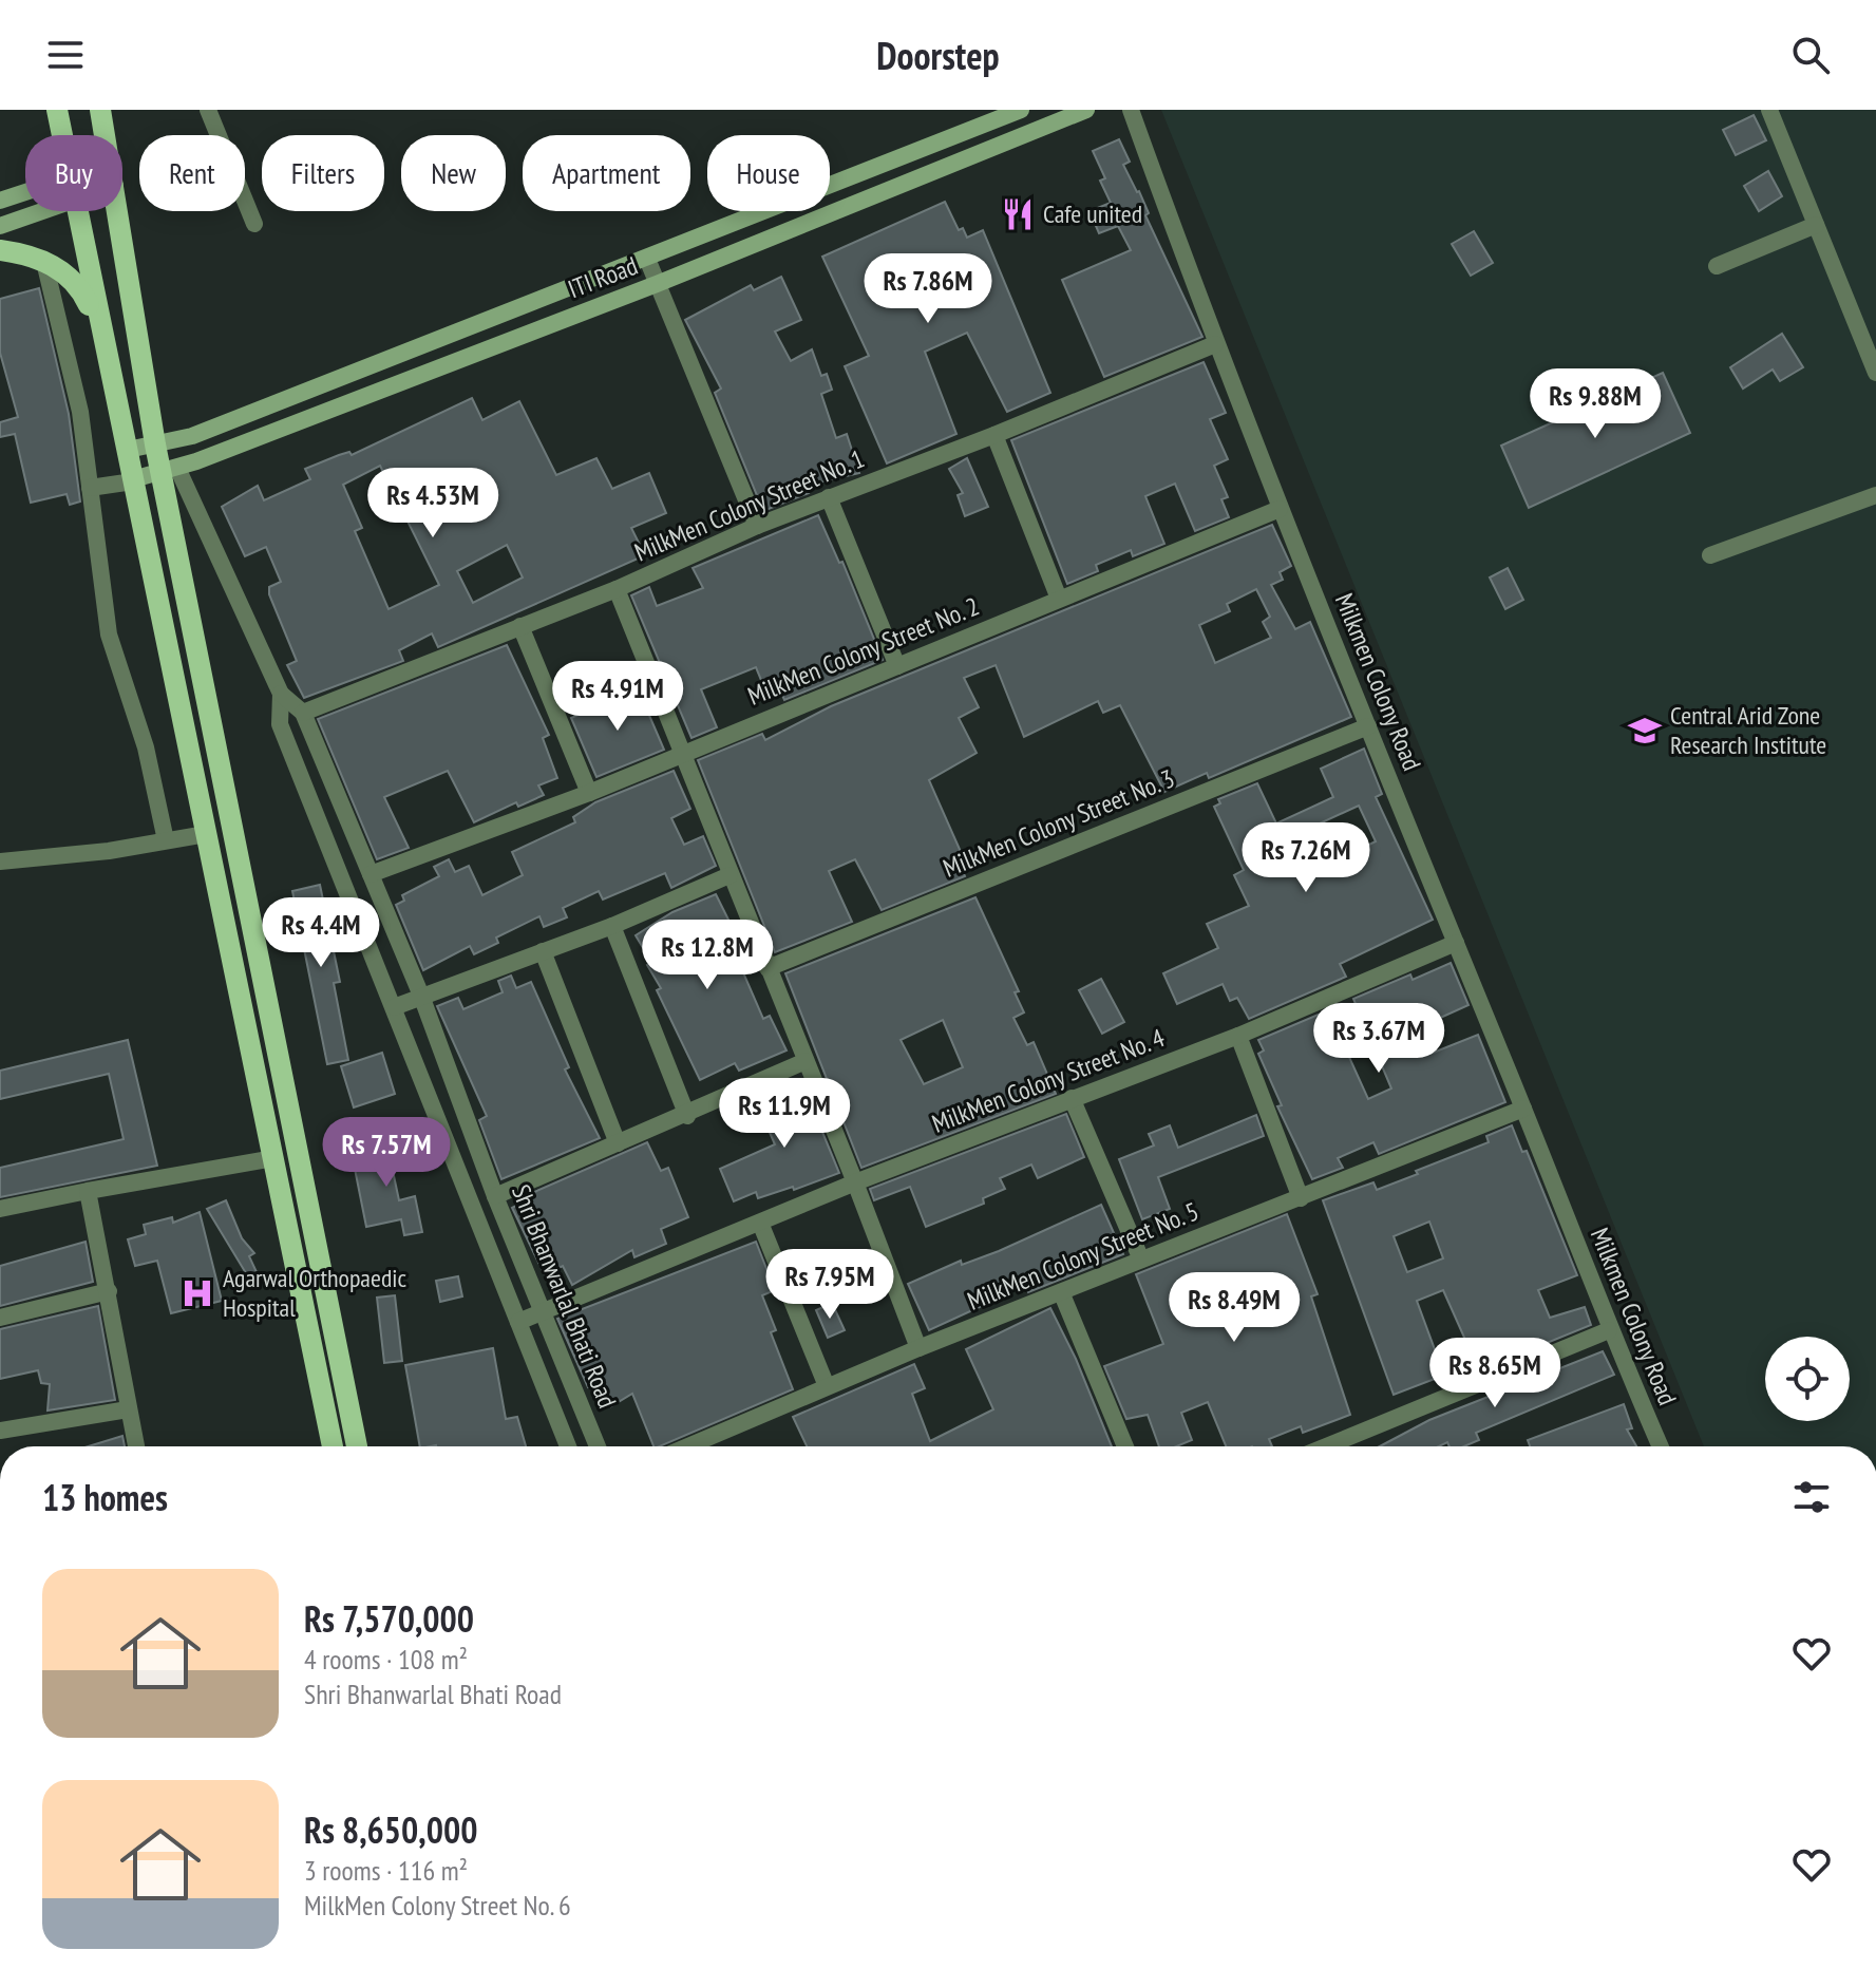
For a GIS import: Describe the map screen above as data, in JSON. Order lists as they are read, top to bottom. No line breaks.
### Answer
{"streets":{"street":["ITI Road","MilkMen Colony Street No. 1","MilkMen Colony Street No. 2","Milkmen Colony Road","MilkMen Colony Street No. 3","MilkMen Colony Street No. 4","MilkMen Colony Street No. 5","Shri Bhanwarlal Bhati Road"]},"crossings":[["ITI Road","Shri Bhanwarlal Bhati Road"],["MilkMen Colony Street No. 1","Milkmen Colony Road"],["MilkMen Colony Street No. 1","Shri Bhanwarlal Bhati Road"],["MilkMen Colony Street No. 2","Milkmen Colony Road"],["MilkMen Colony Street No. 2","Shri Bhanwarlal Bhati Road"],["Milkmen Colony Road","MilkMen Colony Street No. 3"],["Milkmen Colony Road","MilkMen Colony Street No. 4"],["Milkmen Colony Road","MilkMen Colony Street No. 5"],["MilkMen Colony Street No. 4","Shri Bhanwarlal Bhati Road"]],"places":{"restaurant":["Cafe united"],"school or university":["Central Arid Zone Research Institute"],"hospital":["Agarwal Orthopaedic Hospital"]},"page":{"header":"Doorstep","chip":["Buy","Rent","Filters","New","Apartment","House"],"price":["Rs 7.86M","Rs 9.88M","Rs 4.53M","Rs 4.91M","Rs 7.26M","Rs 4.4M","Rs 12.8M","Rs 3.67M","Rs 11.9M","Rs 7.57M","Rs 7.95M","Rs 8.49M","Rs 8.65M"],"heading":"13 homes","list":[{"name":"Rs 7,570,000","note":"4 rooms · 108 m² · Shri Bhanwarlal Bhati Road"},{"name":"Rs 8,650,000","note":"3 rooms · 116 m² · MilkMen Colony Street No. 6"}]}}
